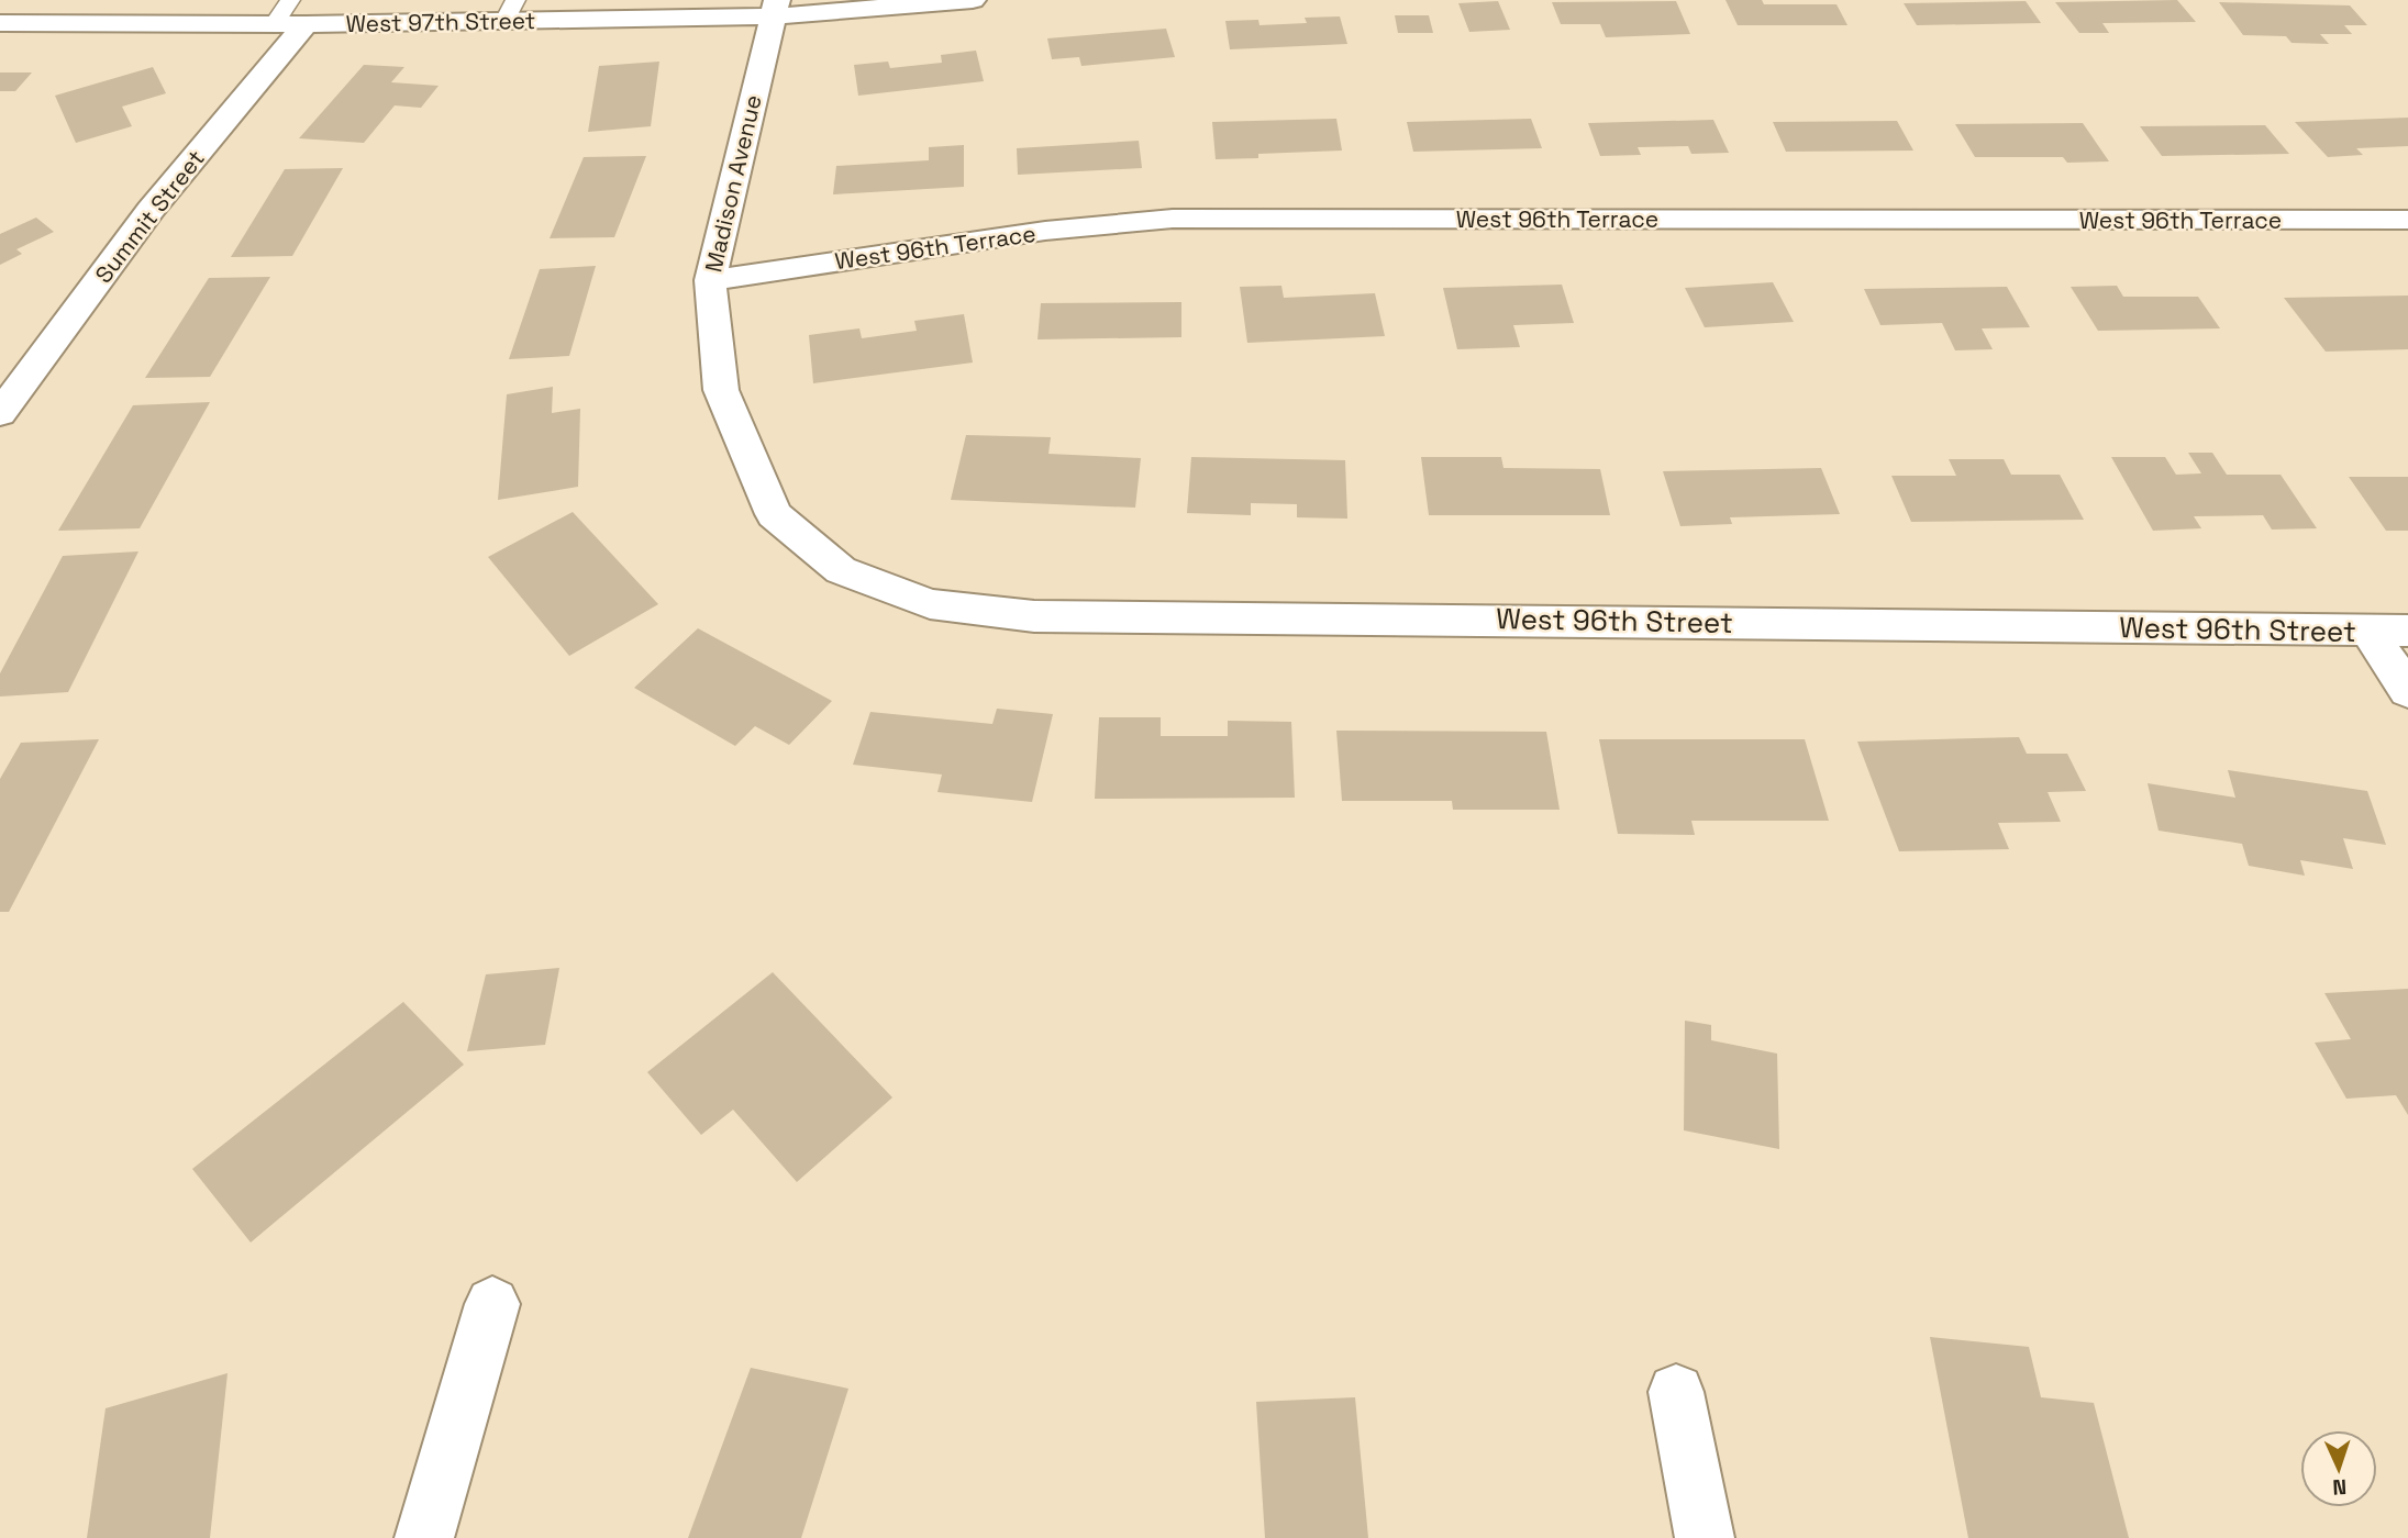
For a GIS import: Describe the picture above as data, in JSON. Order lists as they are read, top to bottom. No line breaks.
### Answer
{"streets":{"street":["West 97th Street","Madison Avenue","Summit Street","West 96th Terrace","West 96th Street"]},"crossings":[["West 97th Street","Madison Avenue"],["West 97th Street","Summit Street"],["Madison Avenue","West 96th Terrace"],["Madison Avenue","West 96th Street"]],"north":"bottom"}
